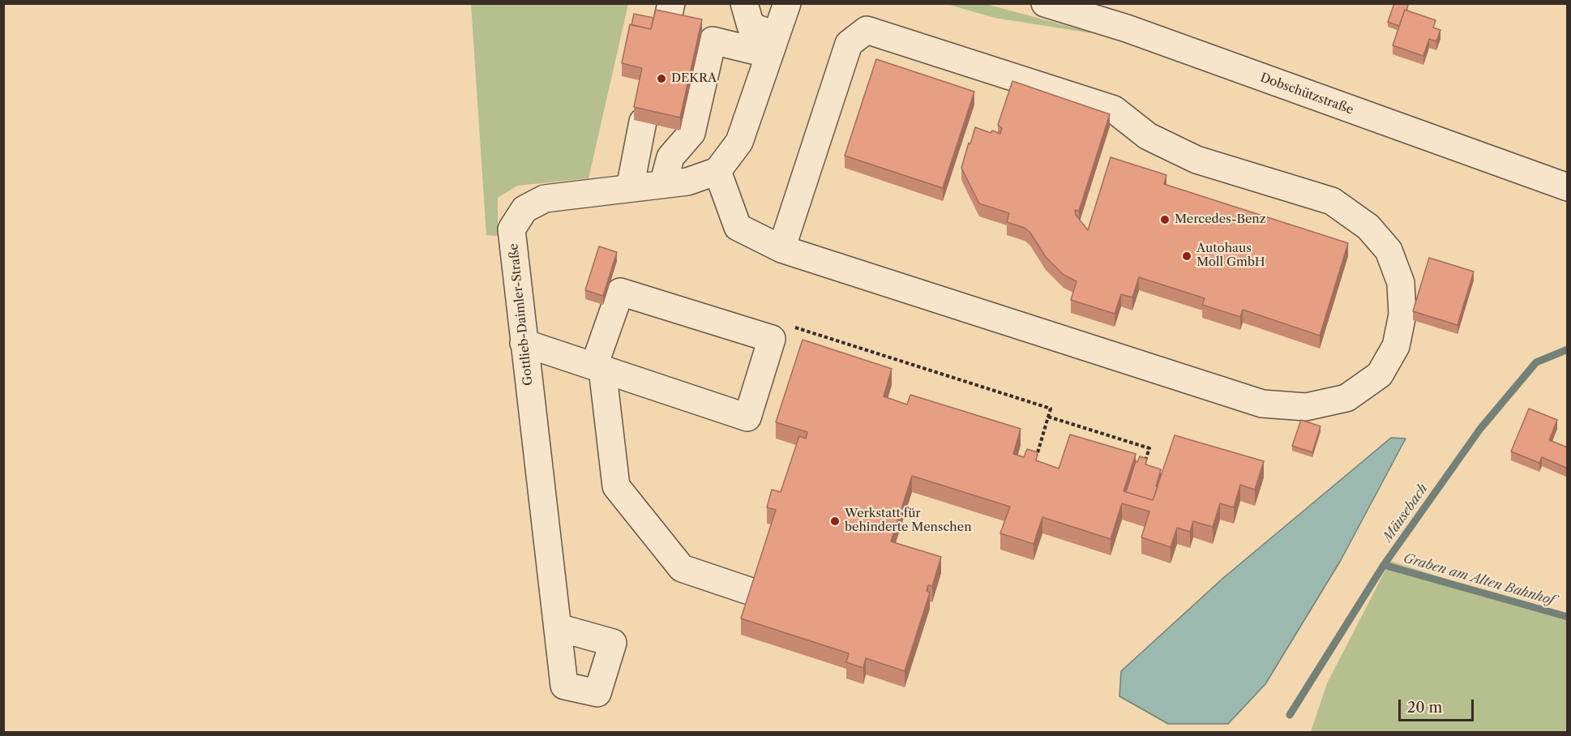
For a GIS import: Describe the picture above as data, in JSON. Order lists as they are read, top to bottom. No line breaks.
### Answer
{"streets":{"street":["Dobschützstraße","Gottlieb-Daimler-Straße"]},"water":["Mäusebach","Graben am Alten Bahnhof"],"places":["DEKRA","Mercedes-Benz","Autohaus Moll GmbH","Werkstatt für behinderte Menschen"],"scale_bar":"20 m"}
